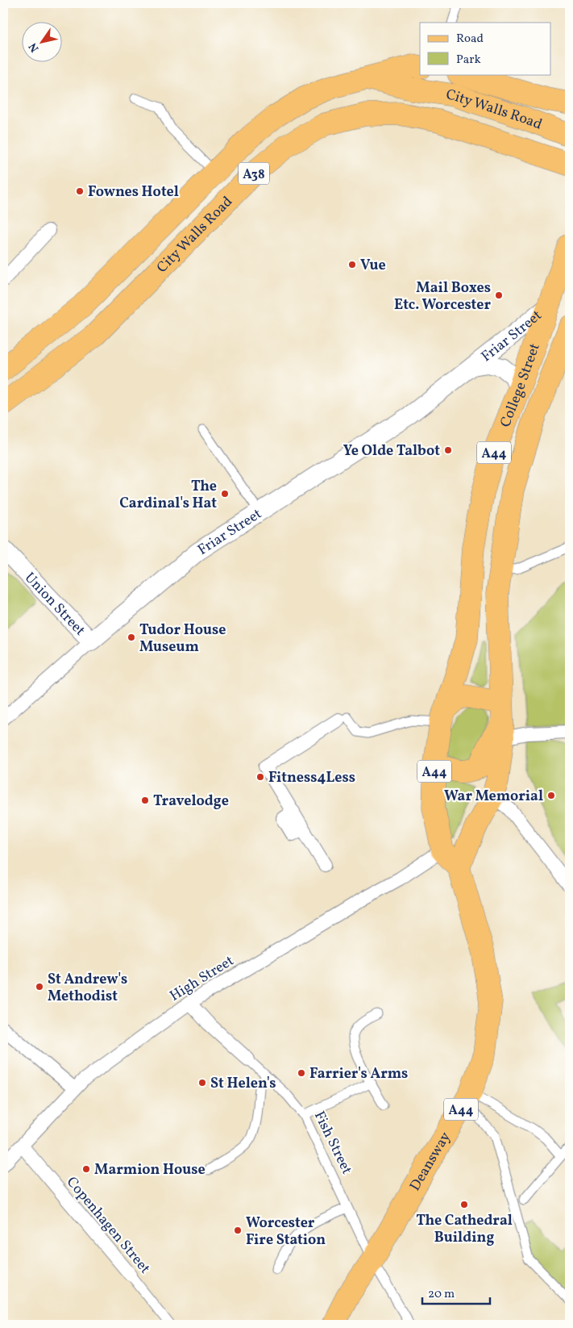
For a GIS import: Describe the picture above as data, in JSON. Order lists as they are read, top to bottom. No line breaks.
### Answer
{"streets":{"main road":["City Walls Road","A38","College Street","A44","Deansway"],"street":["Friar Street","Union Street","High Street","Fish Street","Copenhagen Street"]},"crossings":[["Friar Street","College Street"],["Friar Street","Union Street"],["College Street","A44"],["A44","High Street"],["A44","Deansway"],["High Street","Fish Street"],["High Street","Copenhagen Street"],["Fish Street","Deansway"]],"places":["Fownes Hotel","Vue","Mail Boxes Etc. Worcester","Ye Olde Talbot","The Cardinal's Hat","Tudor House Museum","Fitness4Less","War Memorial","Travelodge","St Andrew's Methodist","Farrier's Arms","St Helen's","Marmion House","The Cathedral Building","Worcester Fire Station"],"legend":["Road","Park"],"scale_bar":"20 m","north":"bottom left"}
